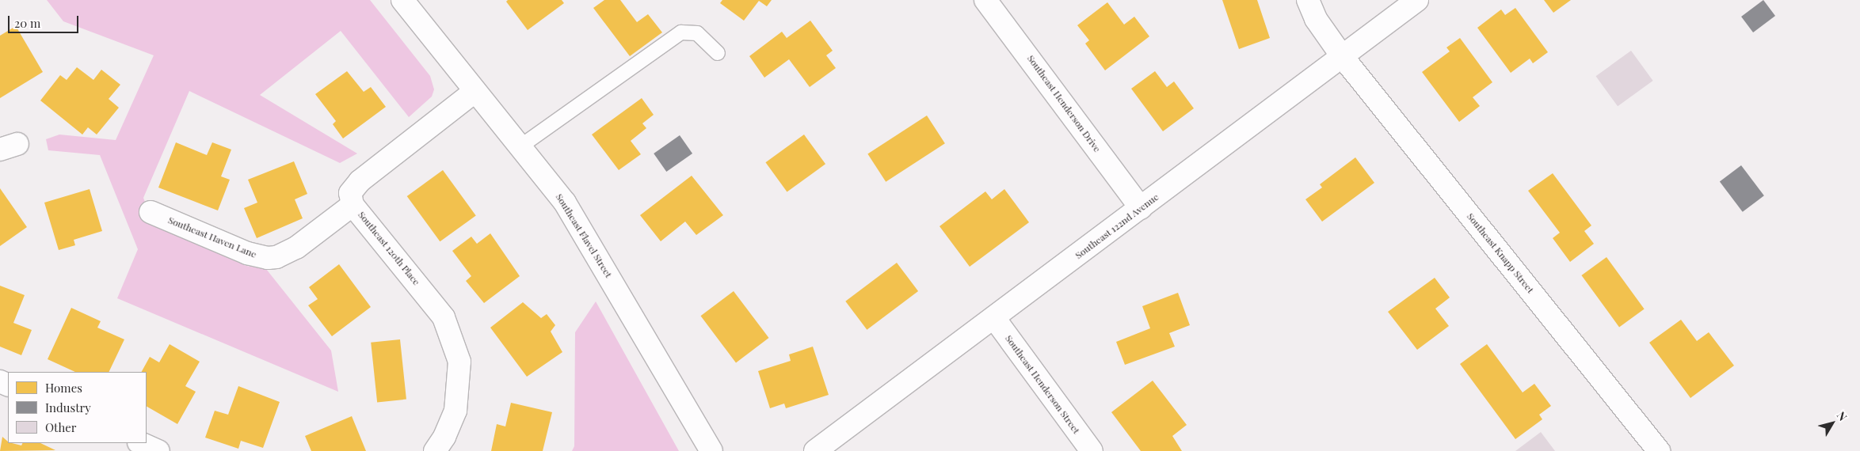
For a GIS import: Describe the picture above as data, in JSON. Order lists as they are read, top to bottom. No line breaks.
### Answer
{"streets":{"street":["Southeast Henderson Drive","Southeast 122nd Avenue","Southeast Flavel Street","Southeast Haven Lane","Southeast 120th Place","Southeast Knapp Street","Southeast Henderson Street"]},"crossings":[["Southeast Henderson Drive","Southeast 122nd Avenue"],["Southeast 122nd Avenue","Southeast Knapp Street"],["Southeast 122nd Avenue","Southeast Henderson Street"],["Southeast Flavel Street","Southeast 120th Place"],["Southeast Haven Lane","Southeast 120th Place"]],"legend":["Homes","Industry","Other"],"scale_bar":"20 m","north":"top right"}
